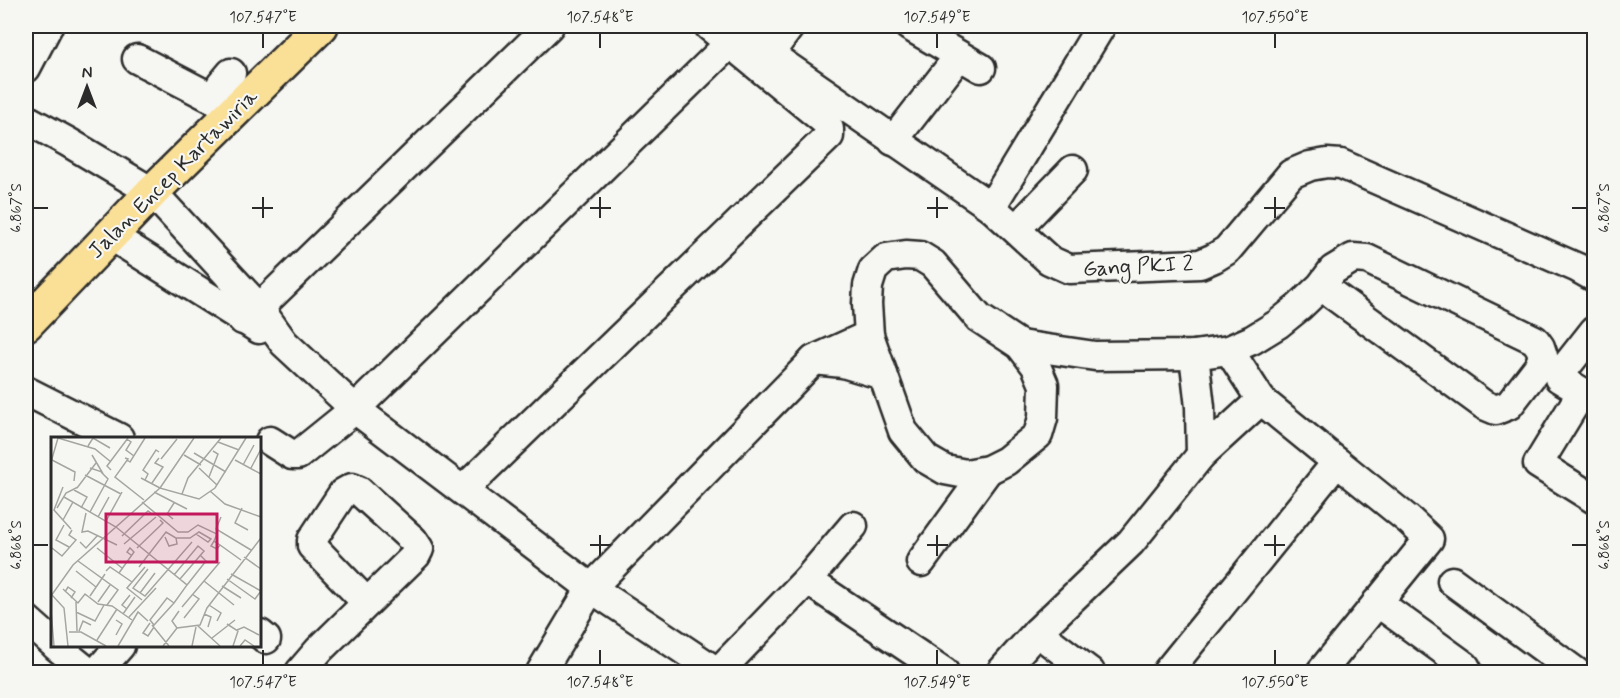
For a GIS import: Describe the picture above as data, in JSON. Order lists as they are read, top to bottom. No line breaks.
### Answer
{"streets":{"main road":["Jalan Encep Kartawiria"],"street":["Gang PKI 2"]},"north":"top","coordinates":["107.547°E","107.548°E","107.549°E","107.550°E","6.867°S","6.868°S"]}
